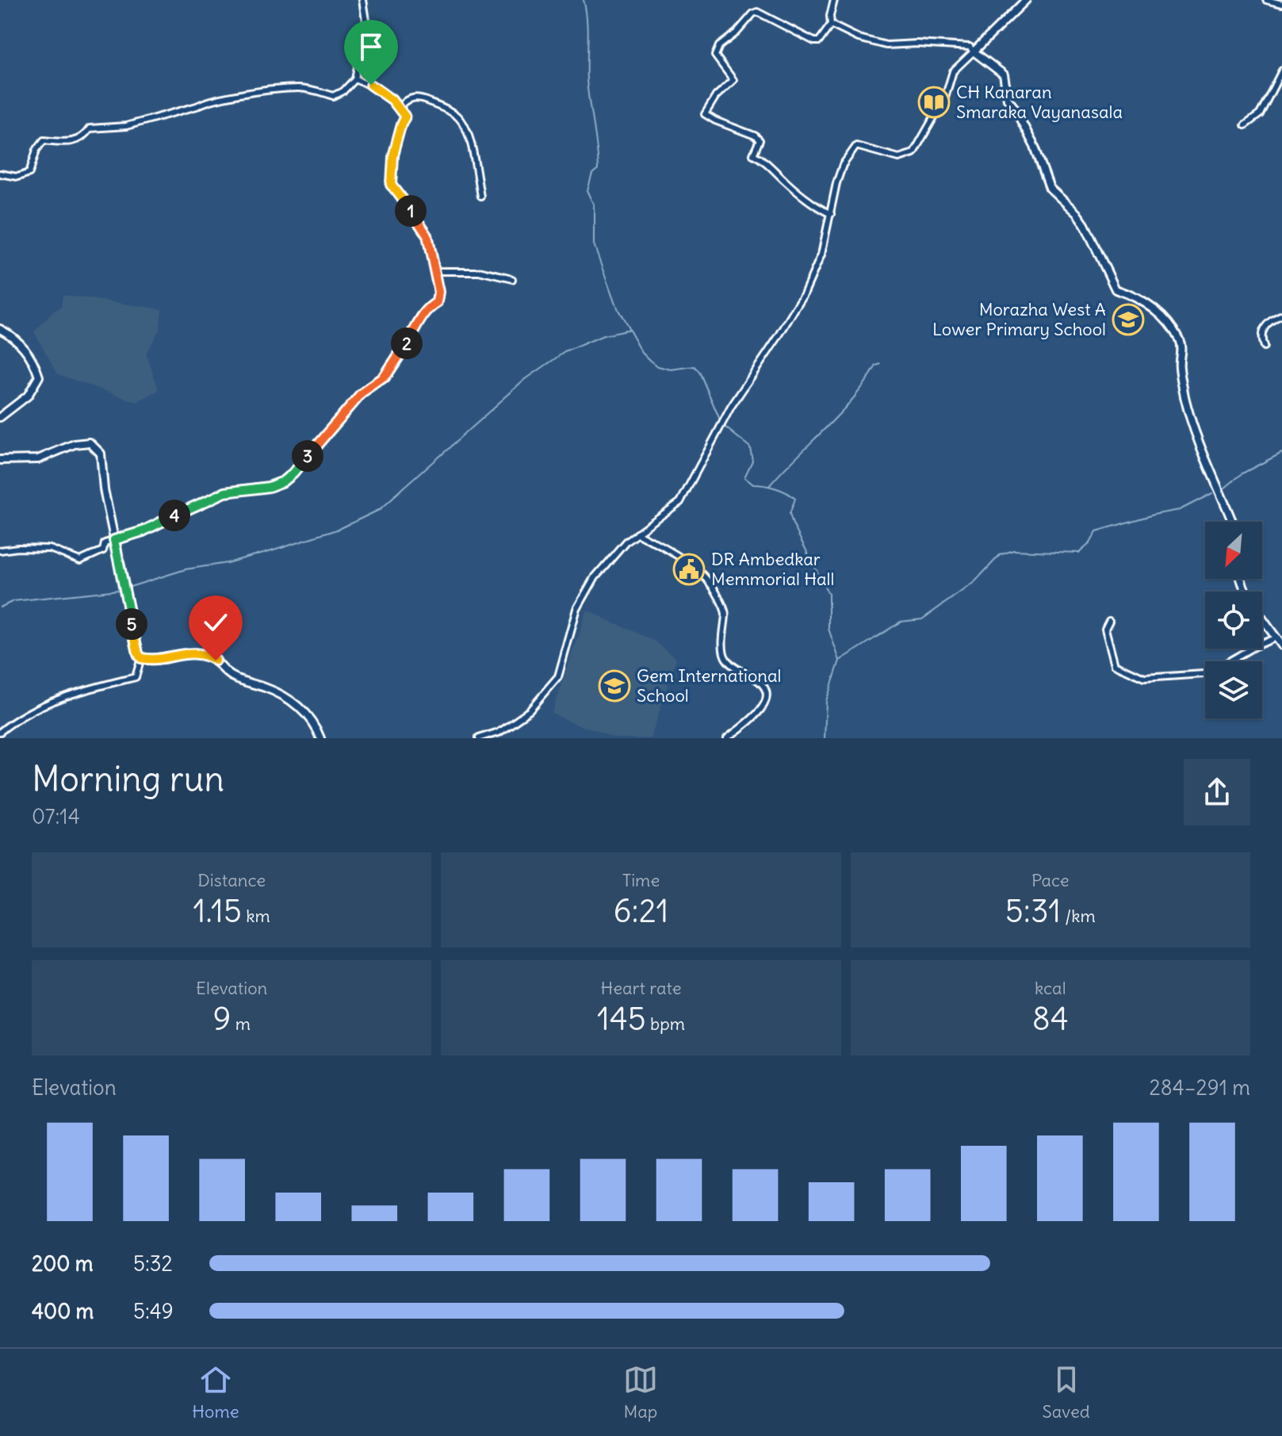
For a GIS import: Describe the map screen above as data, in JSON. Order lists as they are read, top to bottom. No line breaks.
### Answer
{"places":{"library":["CH Kanaran Smaraka Vayanasala"],"school or university":["Morazha West A Lower Primary School","Gem International School"],"public building":["DR Ambedkar Memmorial Hall"]},"north":"bottom left","page":{"pins":["1","2","3","4","5"],"heading":["Morning run","07:14"],"stats":[["Distance","1.15 km"],["Time","6:21"],["Pace","5:31 /km"],["Elevation","9 m"],["Heart rate","145 bpm"],["kcal","84"]],"chart":["Elevation","284–291 m"],"list":[{"name":"200 m","note":"5:32"},{"name":"400 m","note":"5:49"}],"tabs":["Home","Map","Saved"]}}
